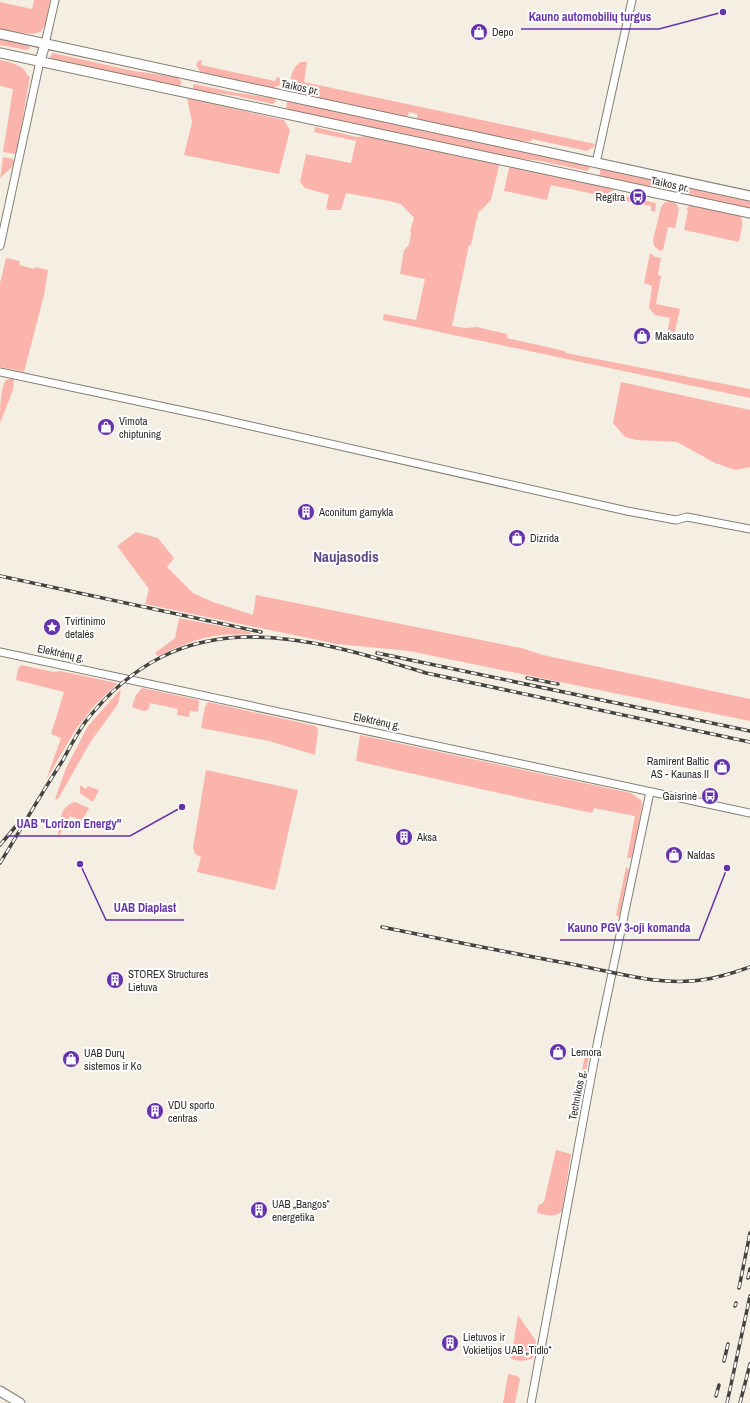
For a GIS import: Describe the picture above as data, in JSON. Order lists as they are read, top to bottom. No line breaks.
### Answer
{"streets":{"main road":["Taikos pr."],"street":["Elektrėnų g.","Technikos g."]},"crossings":[["Elektrėnų g.","Technikos g."]],"districts":["Naujasodis"],"places":{"other":["Kauno automobilių turgus","UAB \"Lorizon Energy\"","UAB Diaplast","Kauno PGV 3-oji komanda"],"shop":["Depo","Maksauto","Vimota chiptuning","Dizrida","Ramirent Baltic AS - Kaunas II","Naldas","Lemora","UAB Durų sistemos ir Ko"],"bus stop":["Regitra","Gaisrinė"],"building":["Aconitum gamykla","Aksa","STOREX Structures Lietuva","VDU sporto centras","UAB „Bangos“ energetika","Lietuvos ir Vokietijos UAB „Tidlo“"],"place":["Tvirtinimo detalės"]}}
